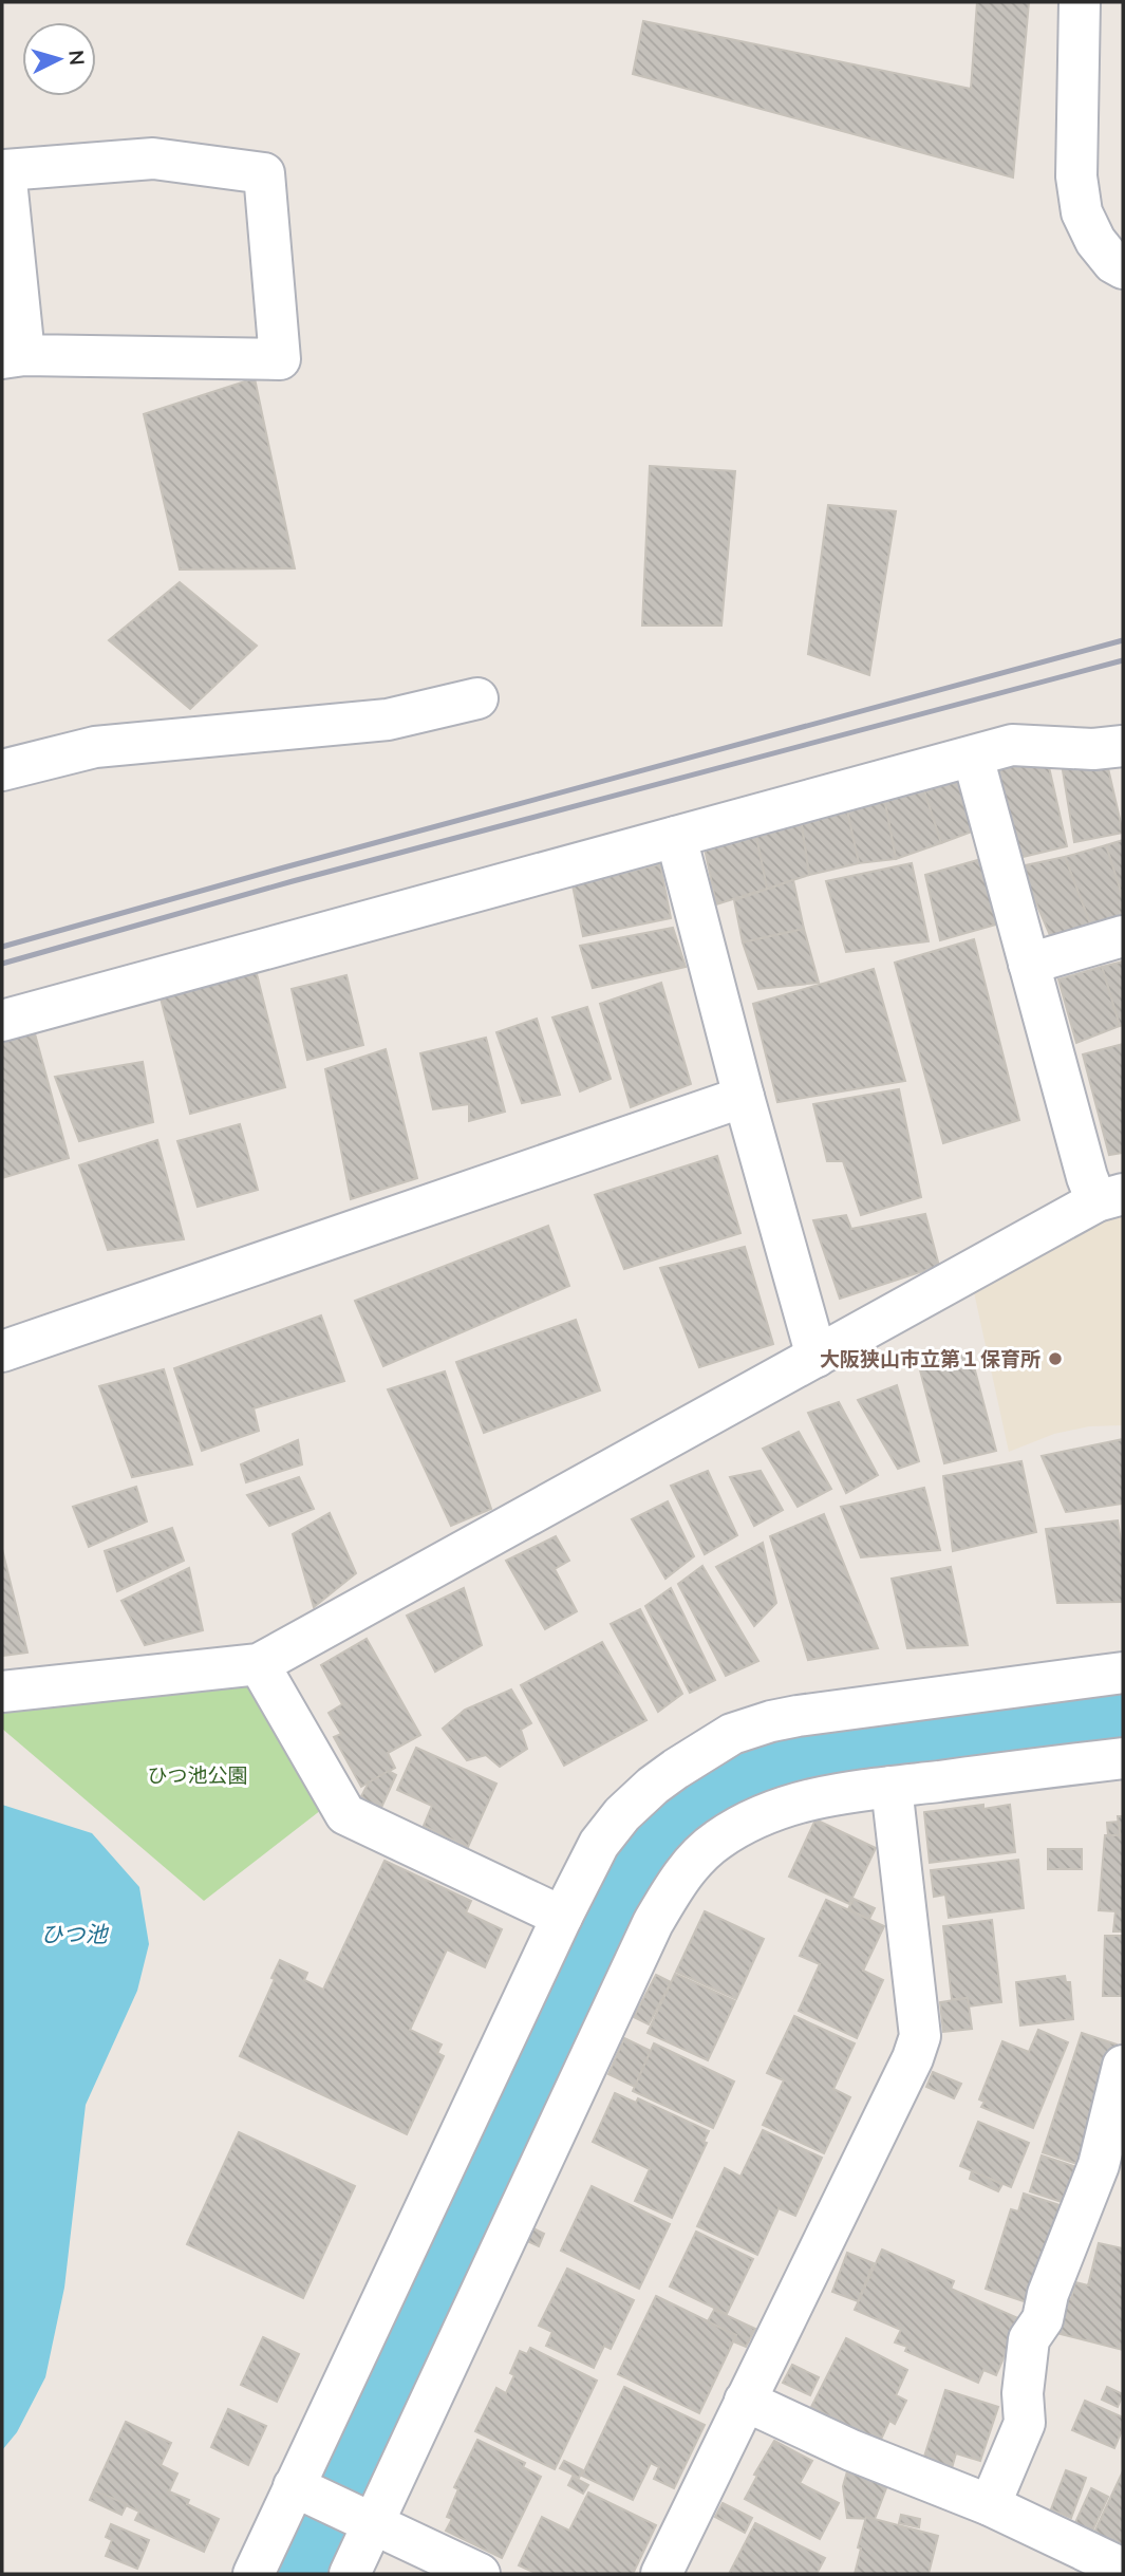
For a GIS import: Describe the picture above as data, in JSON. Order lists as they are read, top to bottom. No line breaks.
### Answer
{"water":["ひつ池"],"parks":["ひつ池公園"],"places":["大阪狭山市立第１保育所"],"north":"right"}
